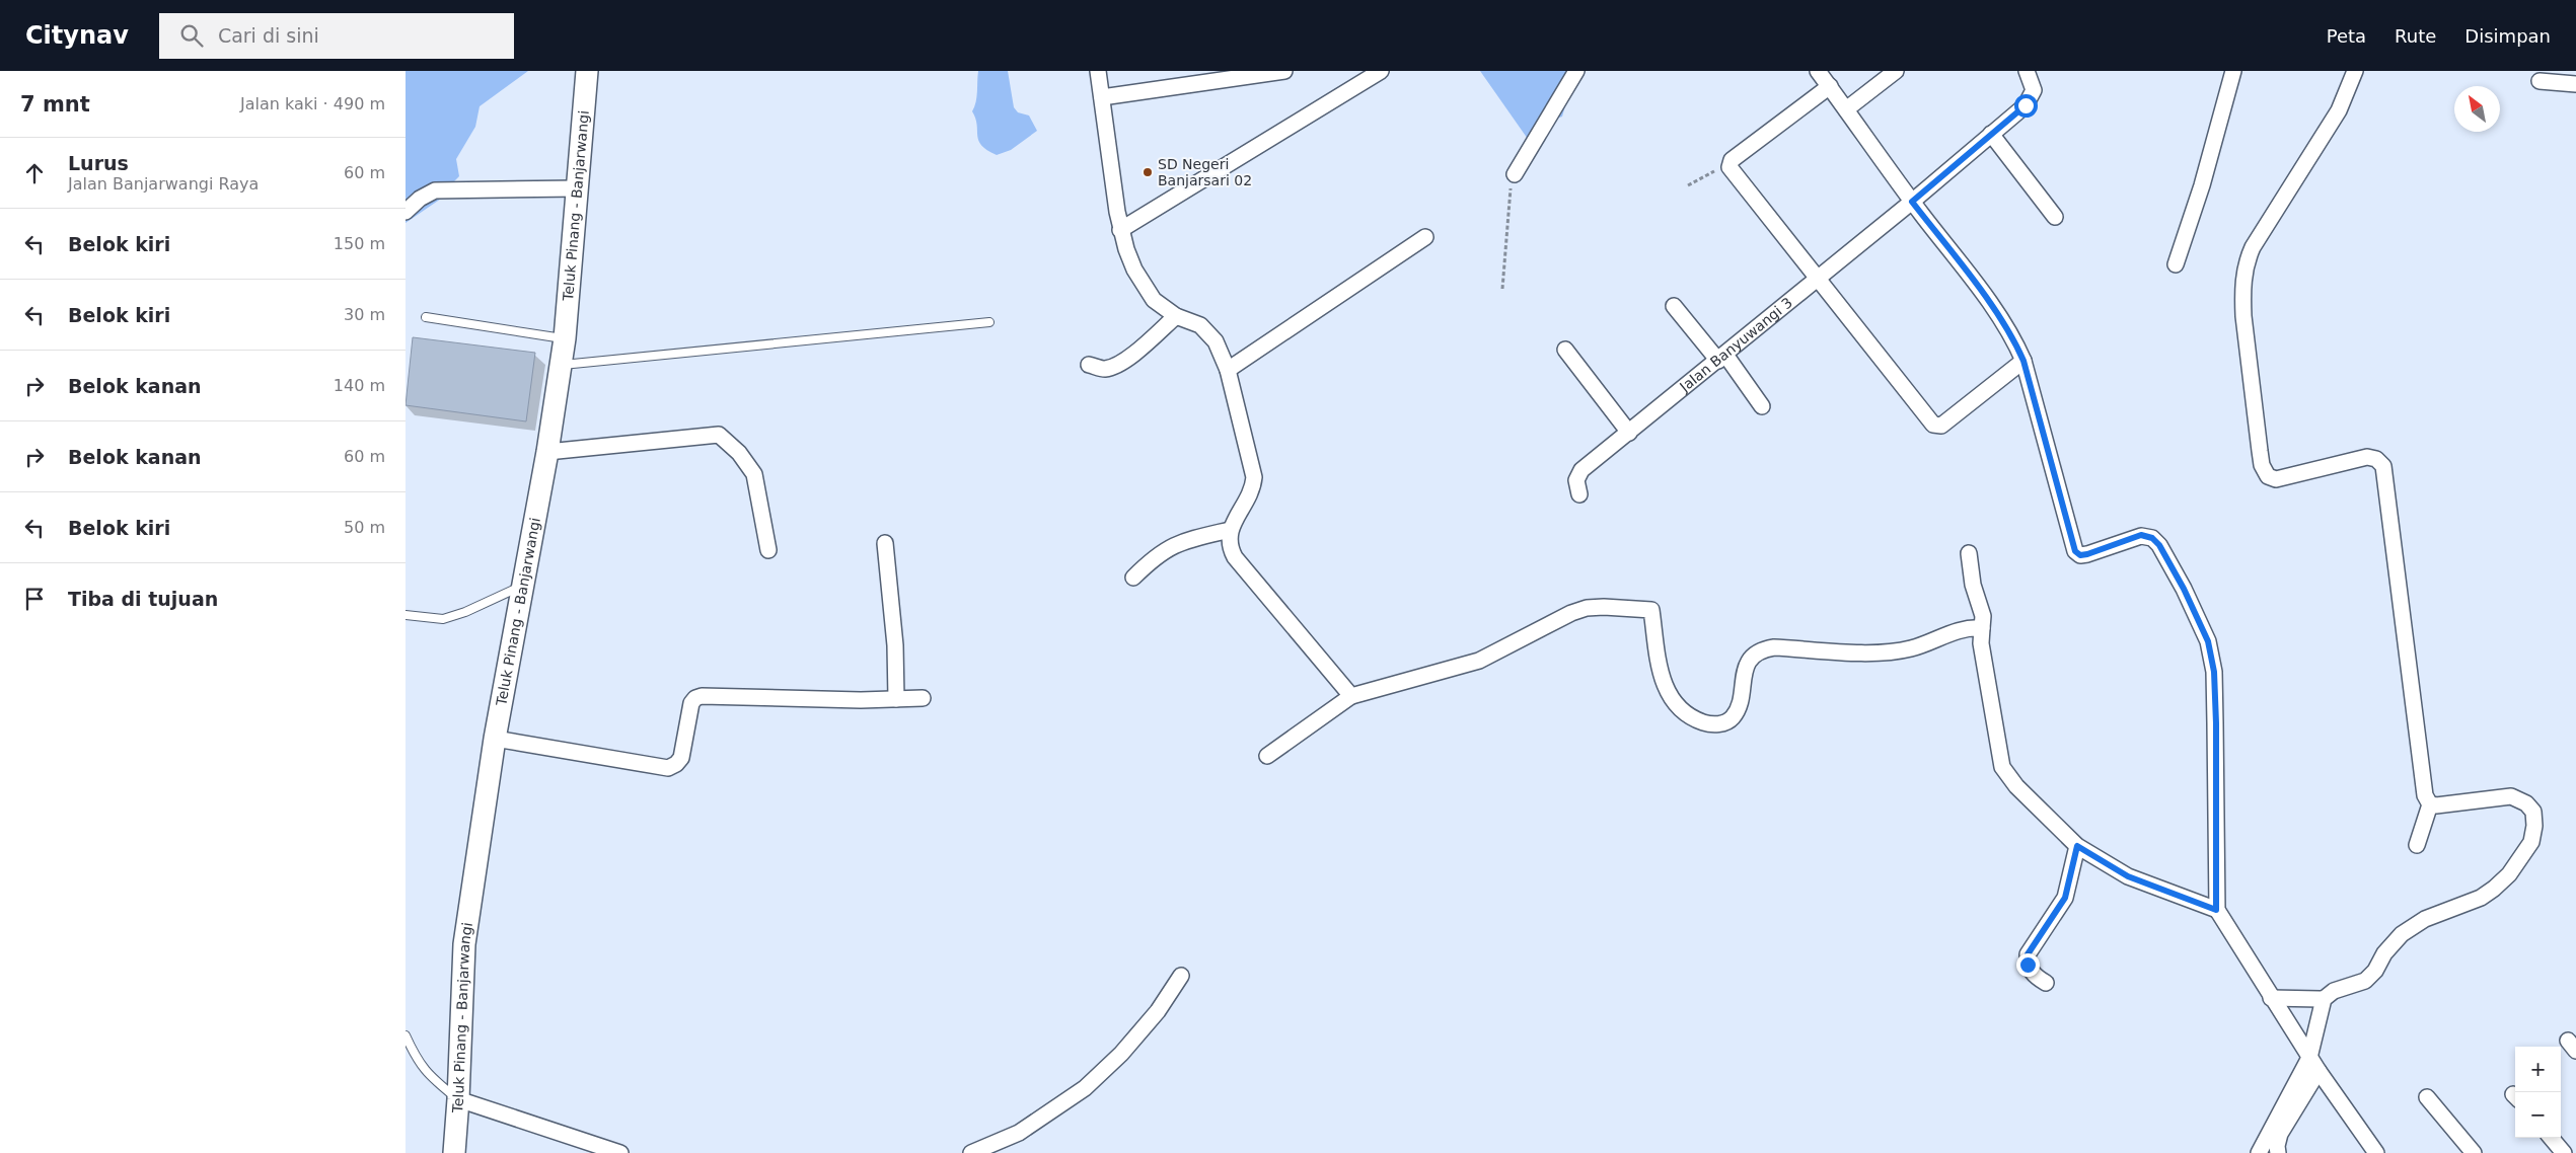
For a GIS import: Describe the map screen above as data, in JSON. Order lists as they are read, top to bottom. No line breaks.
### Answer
{"streets":{"main road":["Teluk Pinang - Banjarwangi"],"street":["Jalan Banyuwangi 3"]},"places":["SD Negeri Banjarsari 02"],"north":"top left","page":{"header":"Citynav","search":"Cari di sini","nav":["Peta","Rute","Disimpan"],"heading":["7 mnt","Jalan kaki · 490 m"],"list":[["Lurus","Jalan Banjarwangi Raya","60 m"],["Belok kiri","150 m"],["Belok kiri","30 m"],["Belok kanan","140 m"],["Belok kanan","60 m"],["Belok kiri","50 m"],"Tiba di tujuan"],"map_buttons":["+","−"]}}
